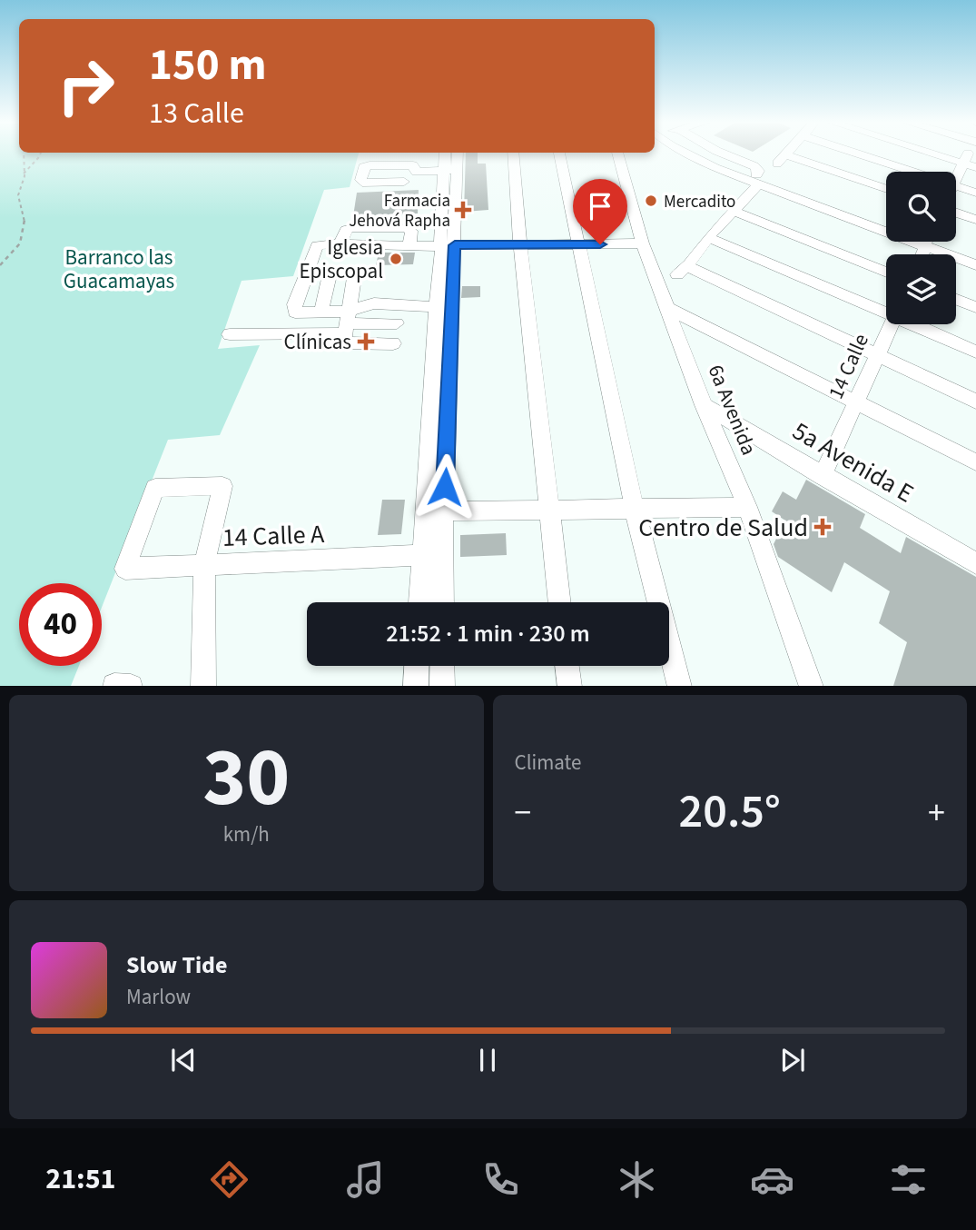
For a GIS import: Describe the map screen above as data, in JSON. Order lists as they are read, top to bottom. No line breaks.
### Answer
{"streets":{"street":["14 Calle","6a Avenida","5a Avenida E","14 Calle A"]},"crossings":[["14 Calle","5a Avenida E"],["6a Avenida","5a Avenida E"]],"parks":["Barranco las Guacamayas"],"places":{"other":["Mercadito","Iglesia Episcopal"],"health":["Farmacia Jehová Rapha","Clínicas","Centro de Salud"]},"page":{"turn":["150 m","13 Calle"],"limit":"40","trip":"21:52 · 1 min · 230 m","tile":[["30","km/h"],"Climate"],"heat":["−","20.5°","+"],"song":["Slow Tide","Marlow"],"tabs":"21:51"}}
